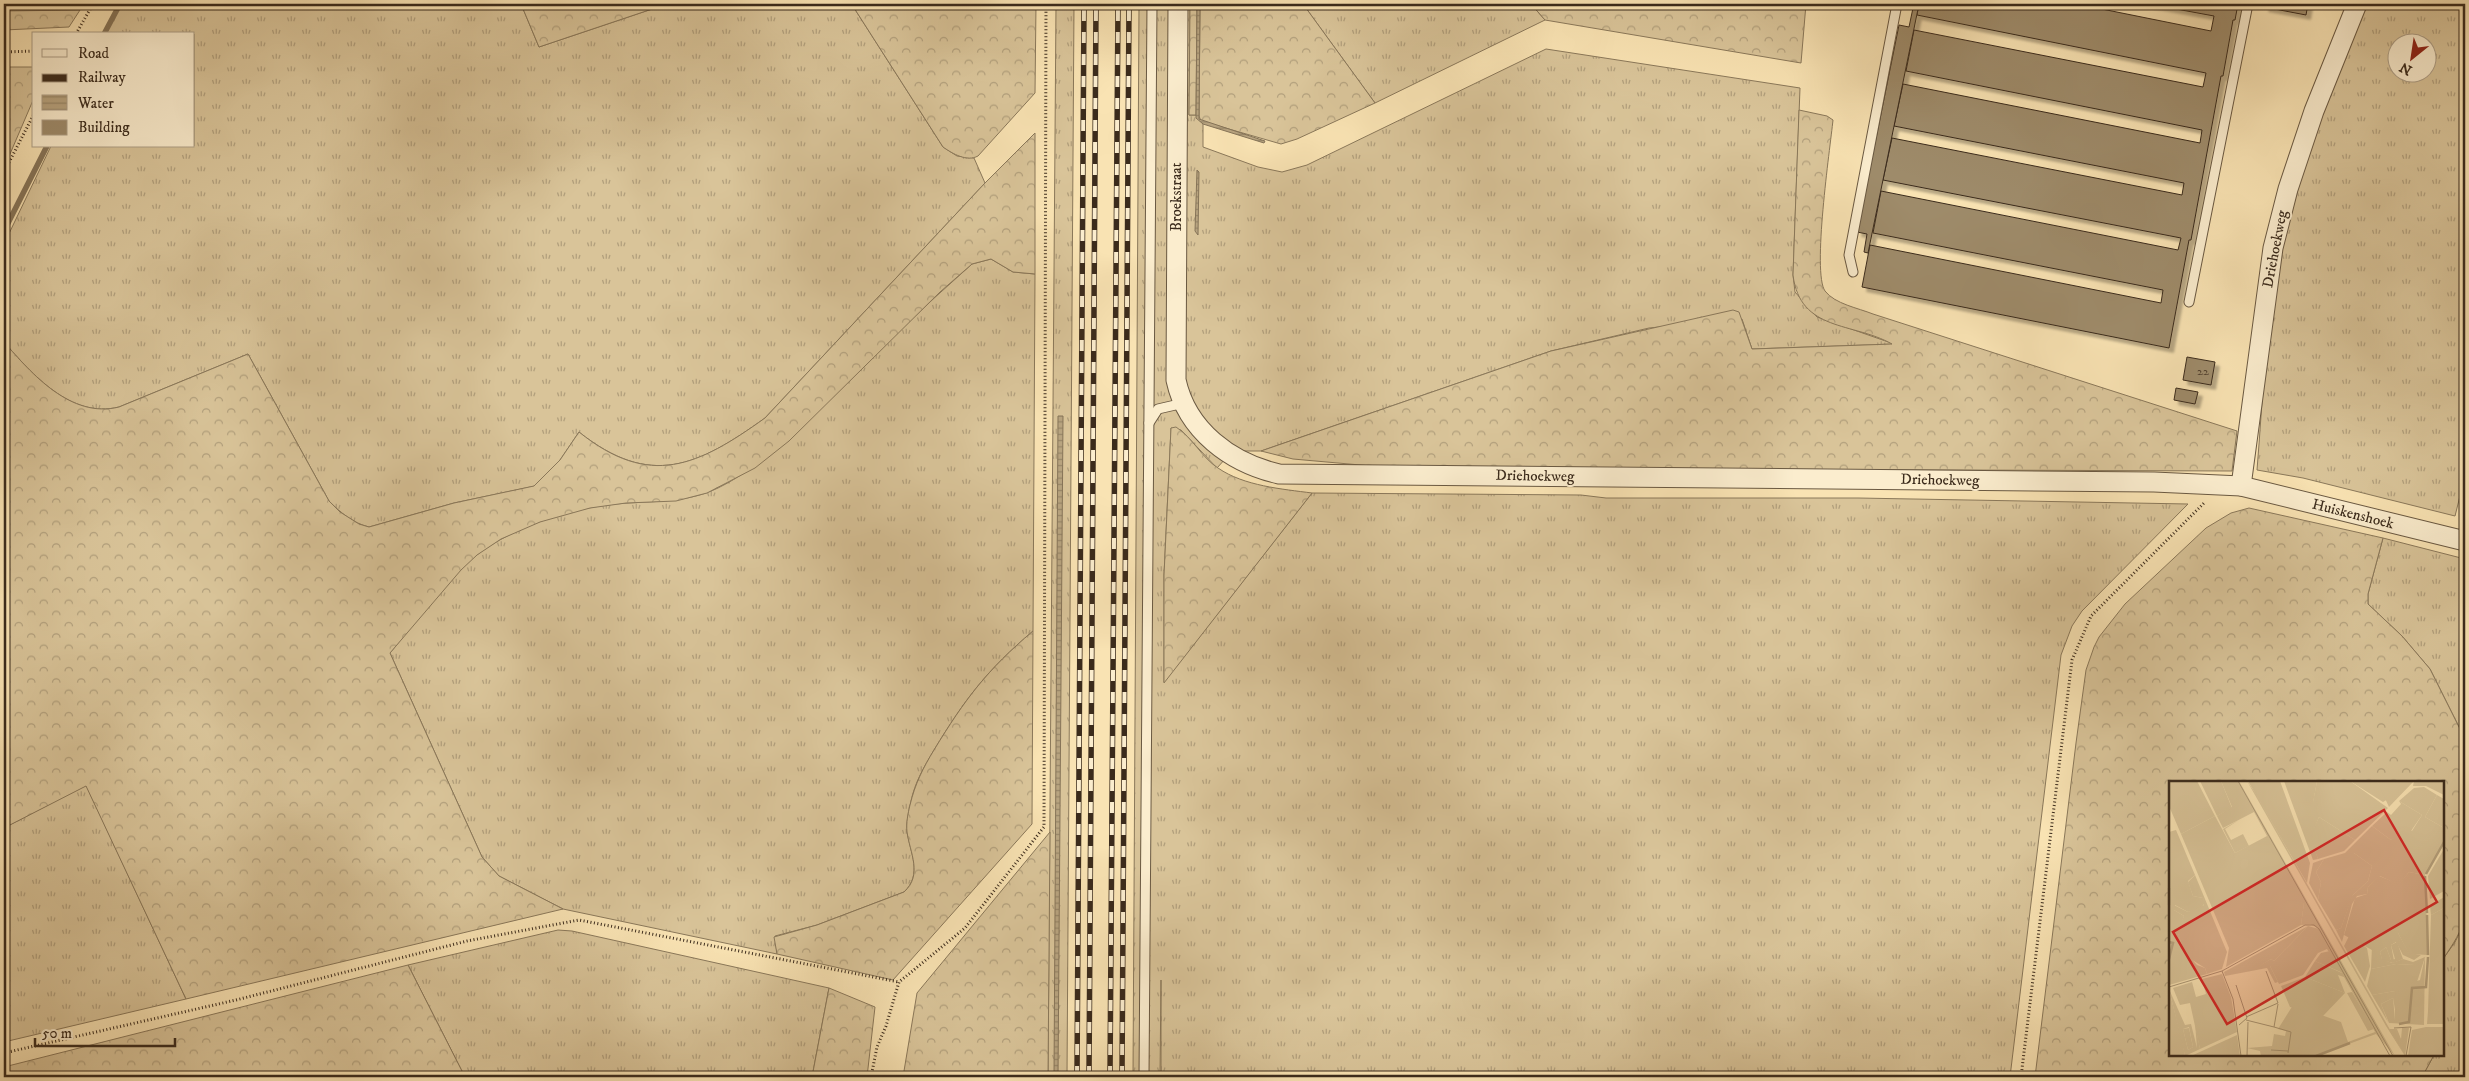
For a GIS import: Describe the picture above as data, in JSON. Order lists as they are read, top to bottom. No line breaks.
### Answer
{"streets":{"street":["Broekstraat","Driehoekweg","Huiskenshoek"]},"crossings":[["Broekstraat","Driehoekweg"],["Driehoekweg","Huiskenshoek"]],"house_numbers":["22"],"legend":["Road","Railway","Water","Building"],"scale_bar":"50 m","north":"bottom left"}
